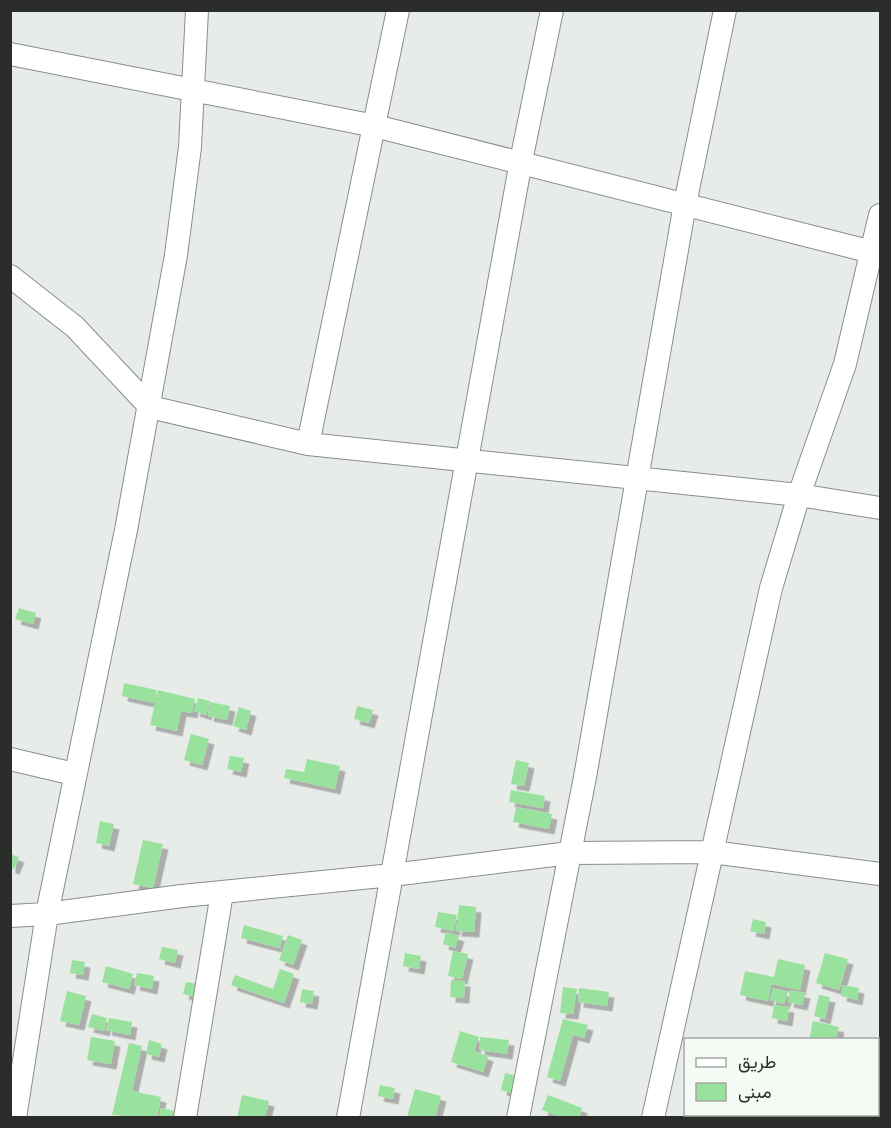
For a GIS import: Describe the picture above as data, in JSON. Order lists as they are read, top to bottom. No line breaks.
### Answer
{"legend":["طريق","مبنى"]}
